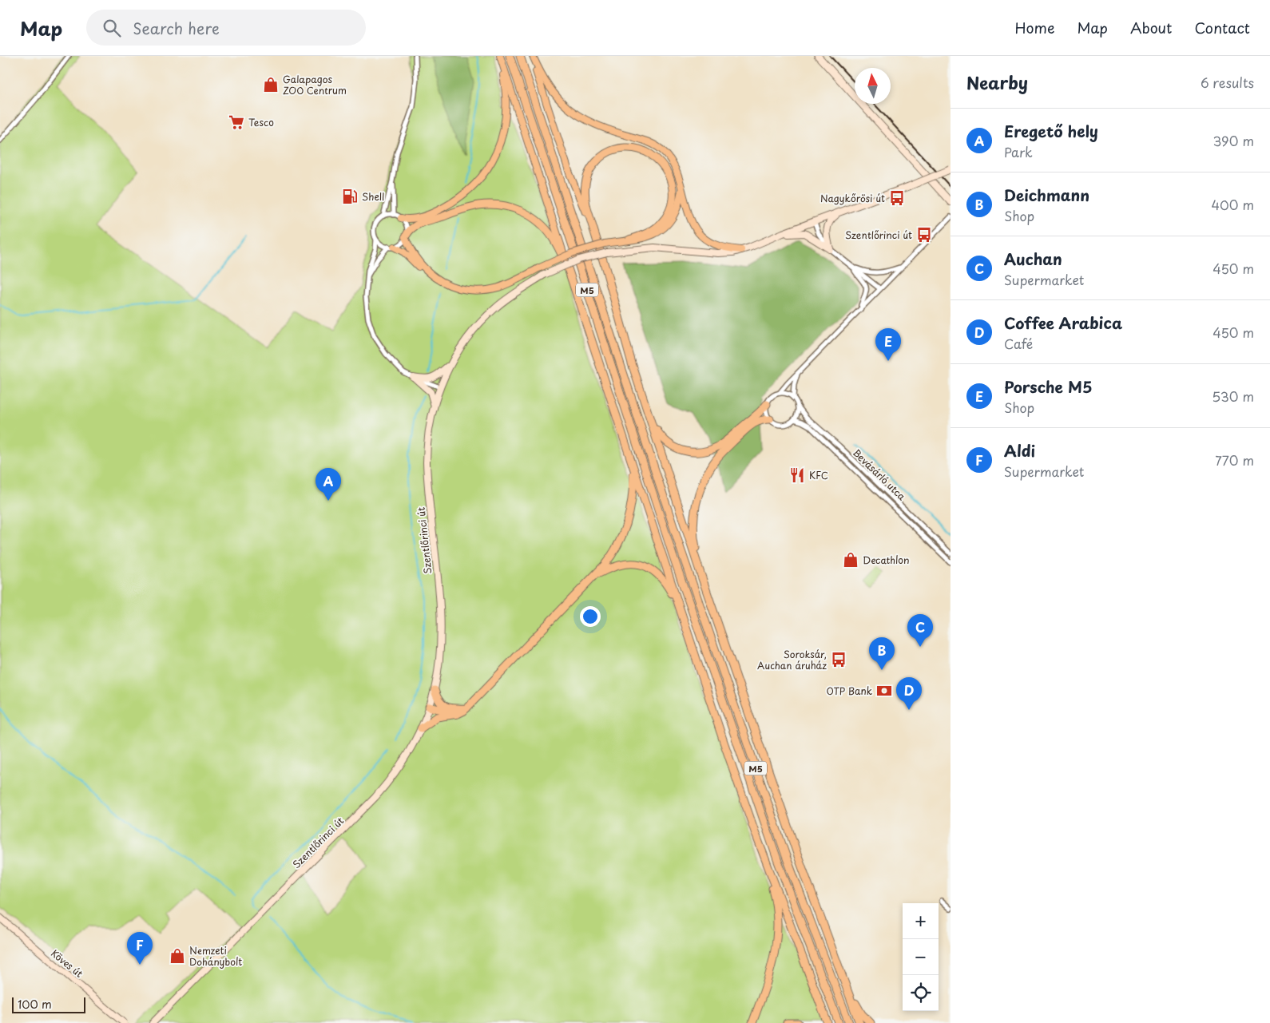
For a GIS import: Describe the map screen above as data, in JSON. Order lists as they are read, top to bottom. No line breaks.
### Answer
{"streets":{"highway":["M5"],"main road":["Szentlőrinci út","Köves út"],"street":["Bevásárló utca"]},"places":{"shop":["Galapagos ZOO Centrum","Decathlon","Nemzeti Dohánybolt"],"supermarket":["Tesco"],"fuel station":["Shell"],"bus stop":["Nagykőrösi út","Szentlőrinci út","Soroksár, Auchan áruház"],"restaurant":["KFC"],"bank":["OTP Bank"]},"scale_bar":"100 m","north":"top","page":{"header":"Map","search":"Search here","nav":["Home","Map","About","Contact"],"heading":["Nearby","6 results"],"list":[{"mark":"A","name":"Eregető hely","note":"Park","value":"390 m"},{"mark":"B","name":"Deichmann","note":"Shop","value":"400 m"},{"mark":"C","name":"Auchan","note":"Supermarket","value":"450 m"},{"mark":"D","name":"Coffee Arabica","note":"Café","value":"450 m"},{"mark":"E","name":"Porsche M5","note":"Shop","value":"530 m"},{"mark":"F","name":"Aldi","note":"Supermarket","value":"770 m"}],"pins":["E","A","C","B","D","F"],"map_buttons":["+","−"],"scale":"100 m"}}
